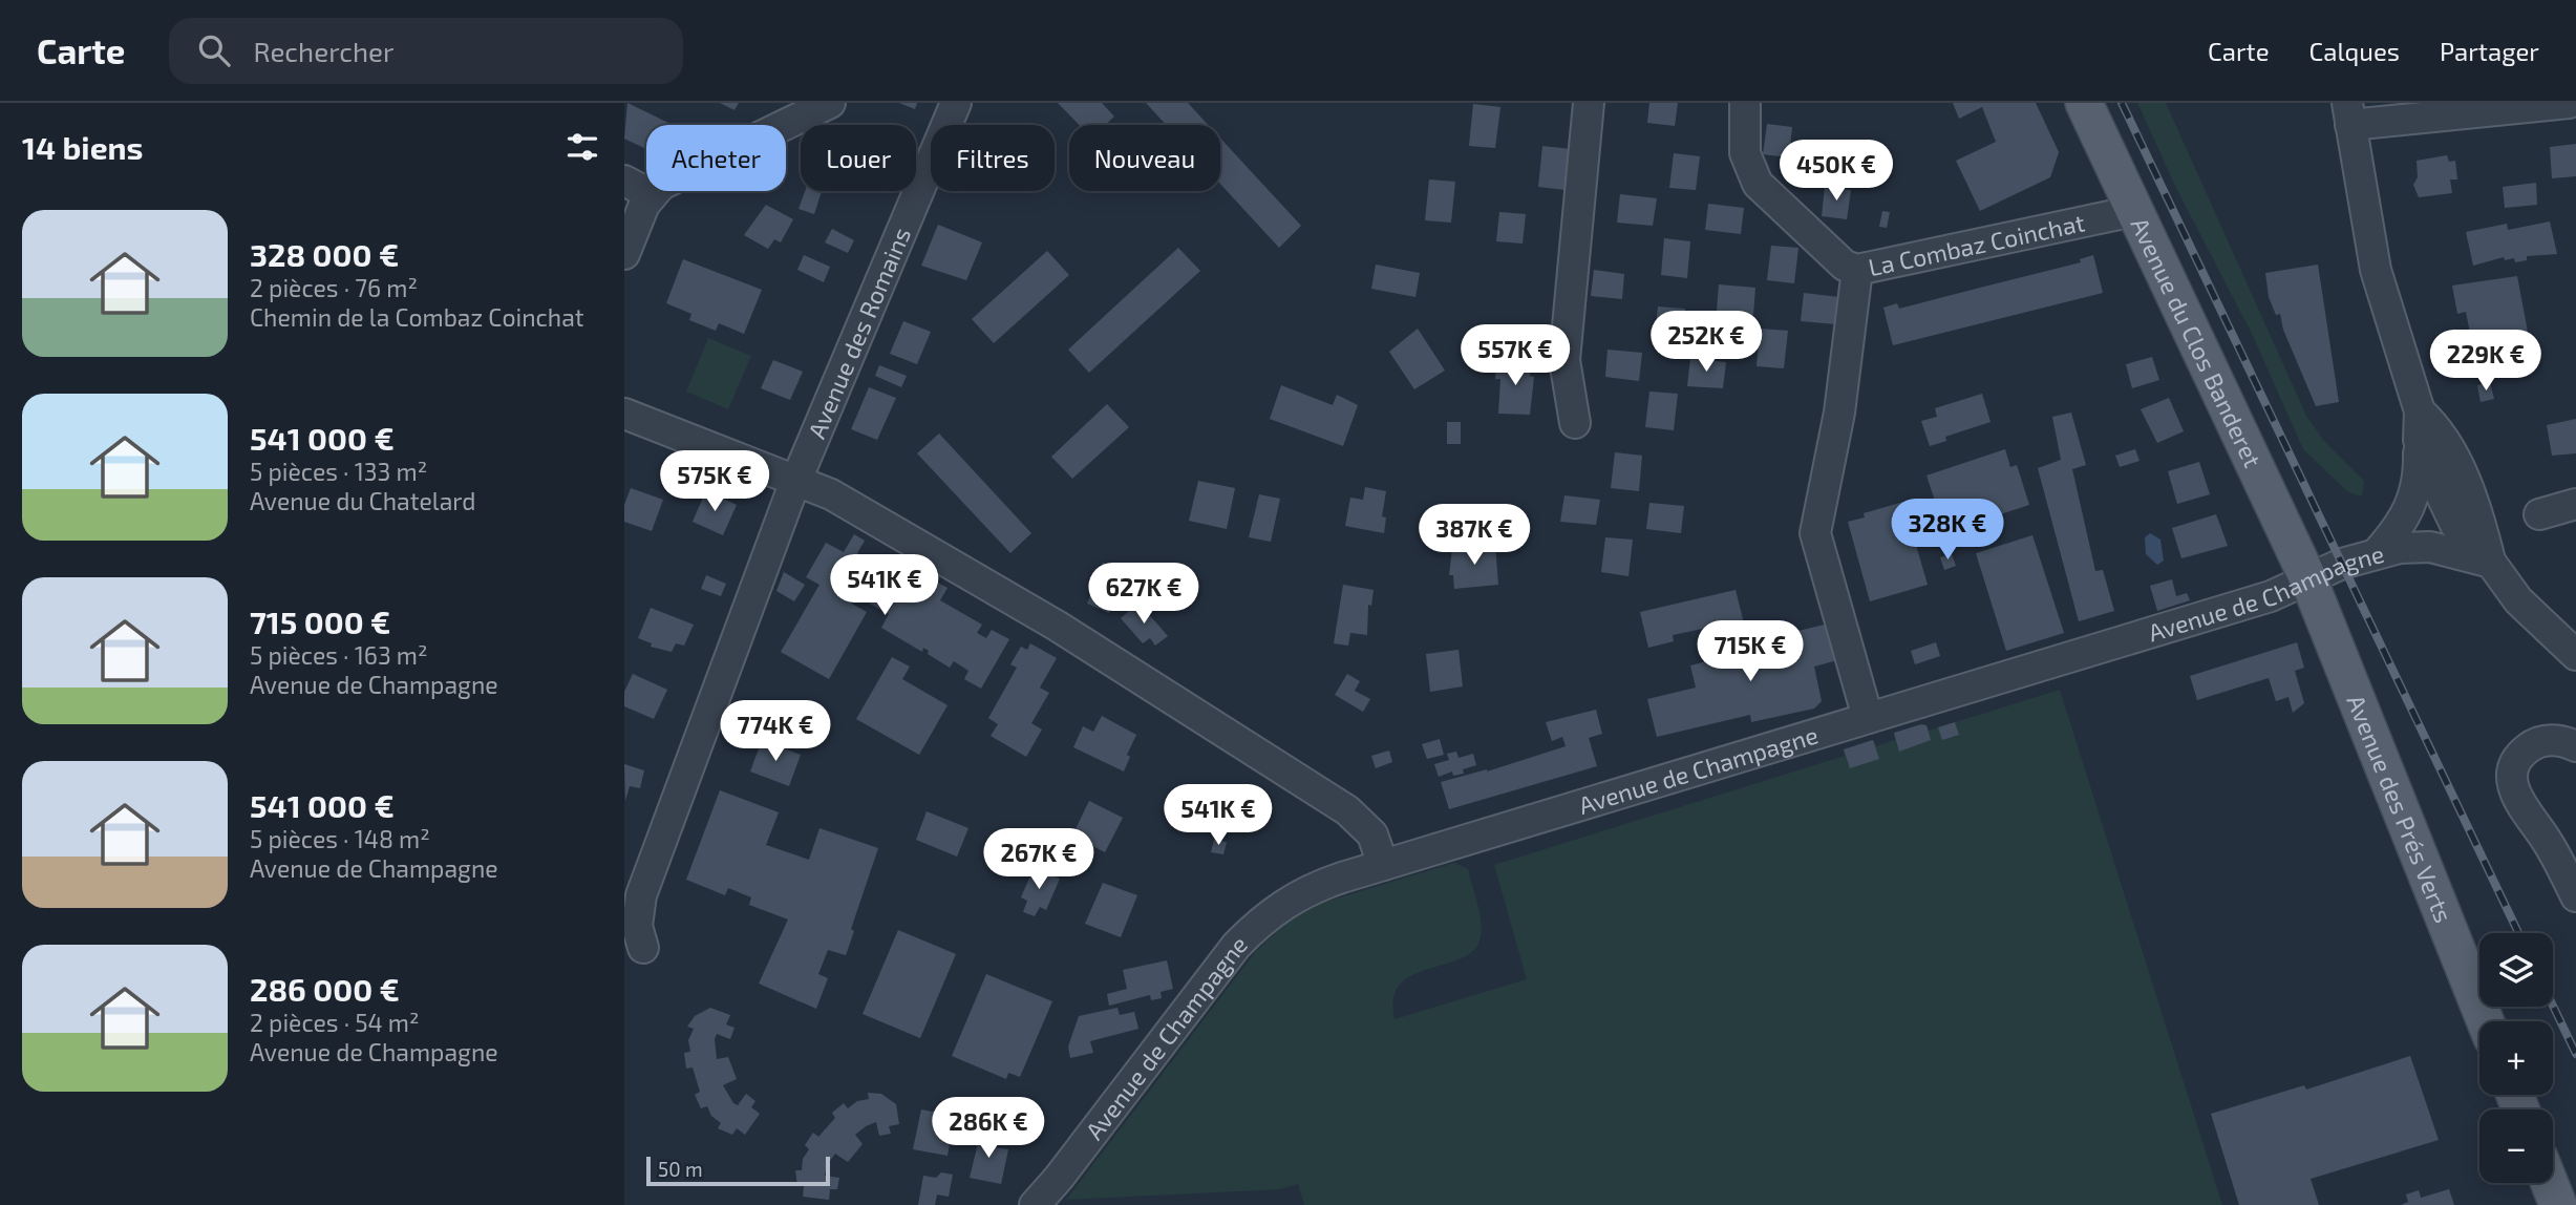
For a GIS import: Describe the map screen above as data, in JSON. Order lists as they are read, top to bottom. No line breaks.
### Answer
{"streets":{"main road":["Avenue du Clos Banderet","Avenue des Prés Verts"],"street":["La Combaz Coinchat","Avenue des Romains","Avenue de Champagne"]},"crossings":[["La Combaz Coinchat","Avenue du Clos Banderet"],["Avenue du Clos Banderet","Avenue de Champagne"],["Avenue du Clos Banderet","Avenue des Prés Verts"],["Avenue de Champagne","Avenue des Prés Verts"]],"scale_bar":"50 m","page":{"header":"Carte","search":"Rechercher","nav":["Carte","Calques","Partager"],"heading":"14 biens","chip":["Acheter","Louer","Filtres","Nouveau"],"price":["450K €","252K €","557K €","229K €","575K €","328K €","387K €","541K €","627K €","715K €","774K €","541K €","267K €","286K €"],"list":[{"name":"328 000 €","note":"2 pièces · 76 m² · Chemin de la Combaz Coinchat"},{"name":"541 000 €","note":"5 pièces · 133 m² · Avenue du Chatelard"},{"name":"715 000 €","note":"5 pièces · 163 m² · Avenue de Champagne"},{"name":"541 000 €","note":"5 pièces · 148 m² · Avenue de Champagne"},{"name":"286 000 €","note":"2 pièces · 54 m² · Avenue de Champagne"}],"map_buttons":["+","−"],"scale":"50 m"}}
